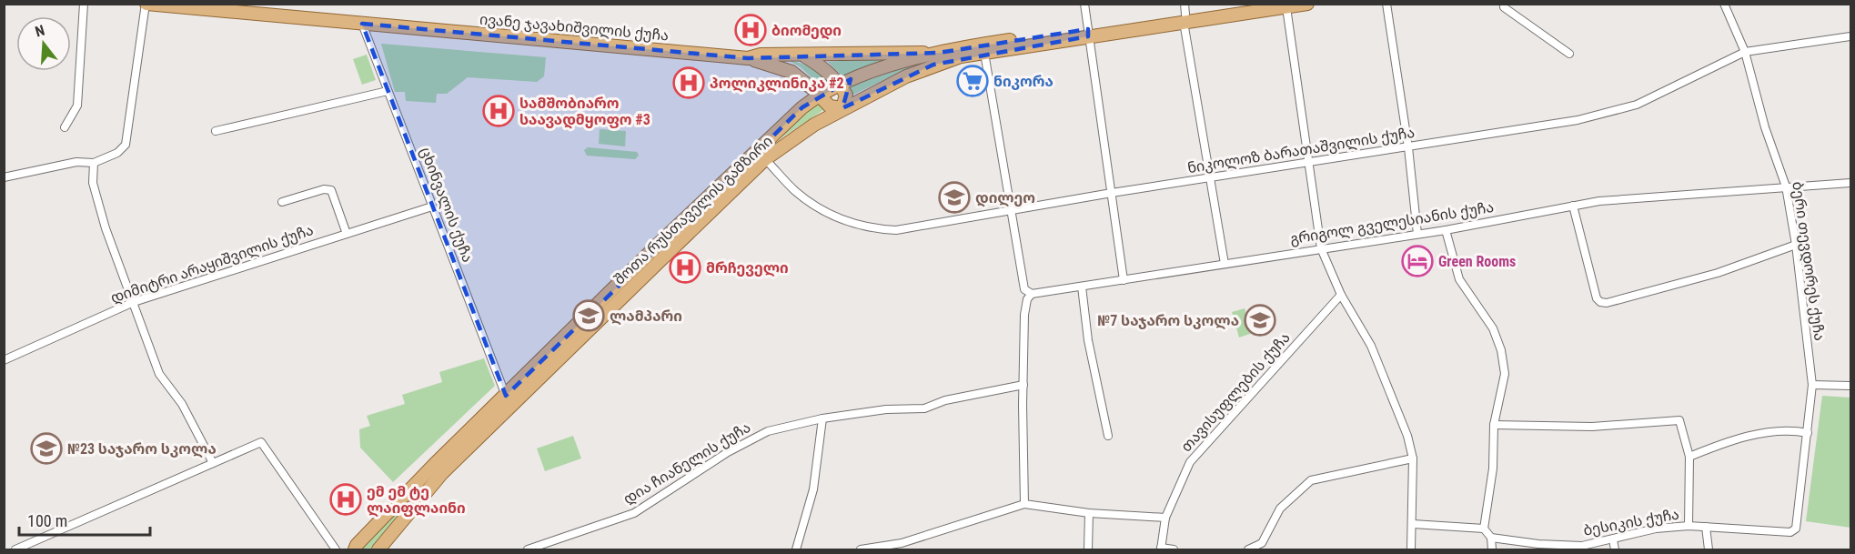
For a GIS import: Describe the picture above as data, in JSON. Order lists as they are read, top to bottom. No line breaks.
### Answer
{"streets":{"main road":["ივანე ჯავახიშვილის ქუჩა","შოთა რუსთაველის გამზირი"],"street":["ნიკოლოზ ბარათაშვილის ქუჩა","ცხინვალის ქუჩა","გრიგოლ გველესიანის ქუჩა","ბერი თევდორეს ქუჩა","დიმიტრი არაყიშვილის ქუჩა","თავისუფლების ქუჩა","დია ჩიანელის ქუჩა","ბესიკის ქუჩა"]},"crossings":[["ივანე ჯავახიშვილის ქუჩა","ცხინვალის ქუჩა"],["ივანე ჯავახიშვილის ქუჩა","შოთა რუსთაველის გამზირი"],["ნიკოლოზ ბარათაშვილის ქუჩა","შოთა რუსთაველის გამზირი"],["ნიკოლოზ ბარათაშვილის ქუჩა","ბერი თევდორეს ქუჩა"],["ცხინვალის ქუჩა","შოთა რუსთაველის გამზირი"],["ცხინვალის ქუჩა","დიმიტრი არაყიშვილის ქუჩა"],["გრიგოლ გველესიანის ქუჩა","ბერი თევდორეს ქუჩა"],["ბერი თევდორეს ქუჩა","ბესიკის ქუჩა"]],"places":{"hospital":["ბიომედი","პოლიკლინიკა #2","სამშობიარო საავადმყოფო #3","მრჩეველი","ემ ემ ტე ლაიფლაინი"],"supermarket":["ნიკორა"],"school or university":["დილეო","ლამპარი","№7 საჯარო სკოლა","№23 საჯარო სკოლა"],"hotel":["Green Rooms"]},"scale_bar":"100 m","north":"top"}
